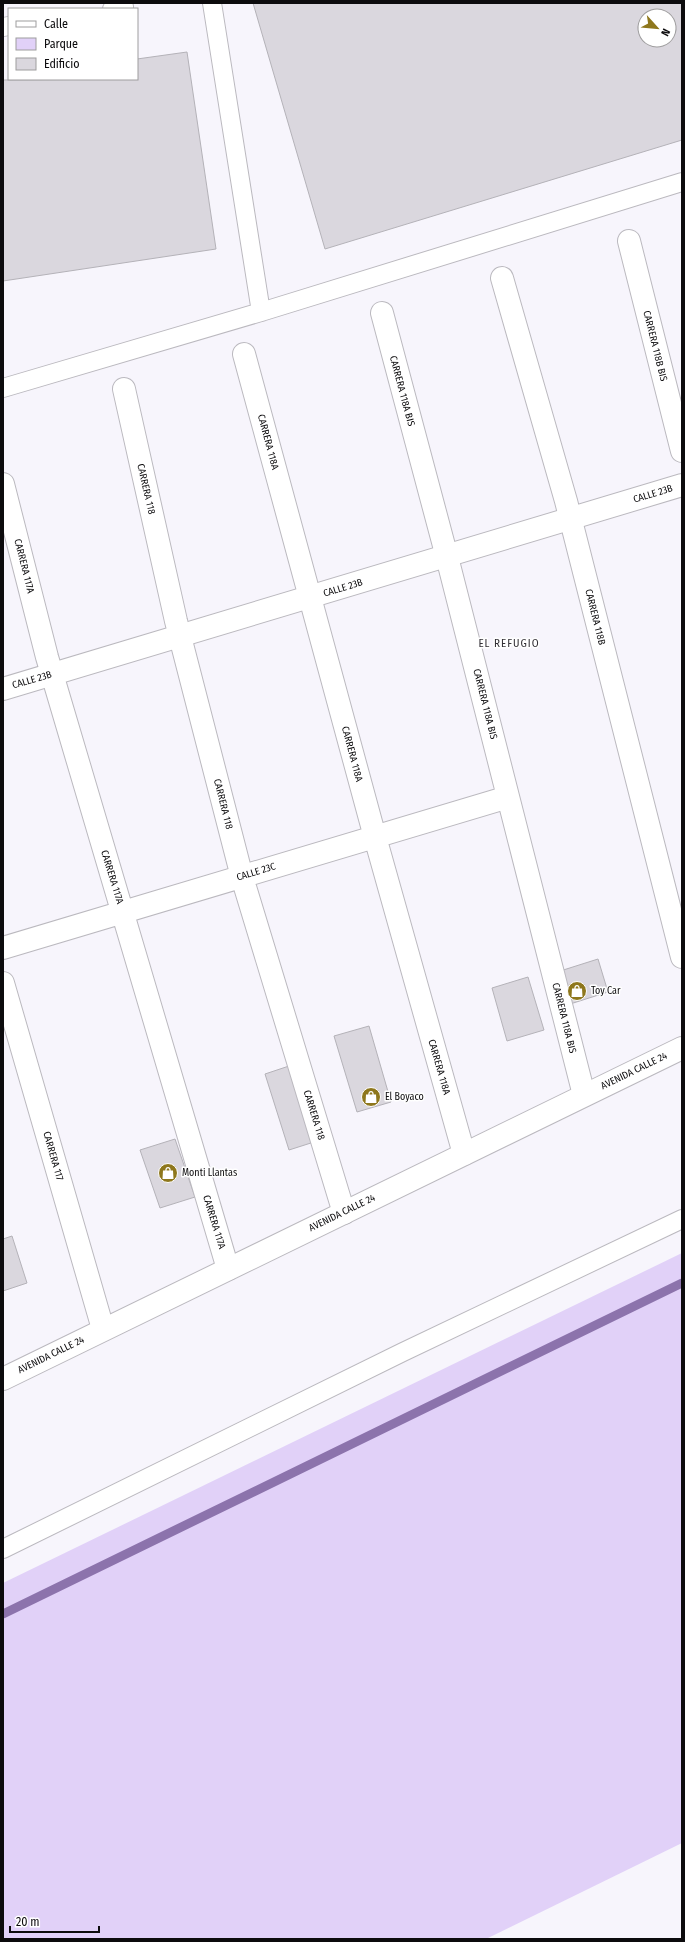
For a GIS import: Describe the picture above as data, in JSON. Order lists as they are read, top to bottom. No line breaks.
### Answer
{"streets":{"street":["CARRERA 118B BIS","CARRERA 118A BIS","CARRERA 118A","CARRERA 118","CALLE 23B","CARRERA 117A","CARRERA 118B","CALLE 23C","AVENIDA CALLE 24","CARRERA 117"]},"crossings":[["CARRERA 118A BIS","CALLE 23B"],["CARRERA 118A BIS","CALLE 23C"],["CARRERA 118A BIS","AVENIDA CALLE 24"],["CARRERA 118A","CALLE 23B"],["CARRERA 118A","CALLE 23C"],["CARRERA 118A","AVENIDA CALLE 24"],["CARRERA 118","CALLE 23B"],["CARRERA 118","CALLE 23C"],["CARRERA 118","AVENIDA CALLE 24"],["CALLE 23B","CARRERA 117A"],["CALLE 23B","CARRERA 118B"],["CARRERA 117A","CALLE 23C"],["CARRERA 117A","AVENIDA CALLE 24"],["AVENIDA CALLE 24","CARRERA 117"]],"districts":["EL REFUGIO"],"places":{"shop":["Toy Car","El Boyaco","Monti Llantas"]},"legend":["Calle","Parque","Edificio"],"scale_bar":"20 m","north":"bottom right"}
